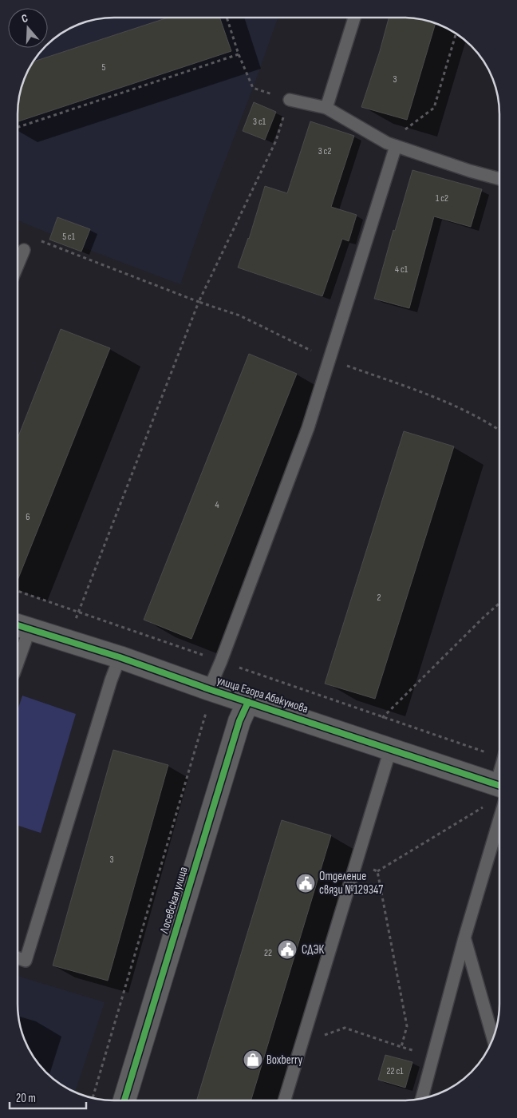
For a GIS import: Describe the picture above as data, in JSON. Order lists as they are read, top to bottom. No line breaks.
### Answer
{"streets":{"street":["улица Егора Абакумова","Лосевская улица"]},"crossings":[["улица Егора Абакумова","Лосевская улица"]],"places":{"public building":["Отделение связи №129347","СДЭК"],"shop":["Boxberry"]},"house_numbers":["5","3","3 с1","3 с2","1 с2","5 с1","4 с1","4","6","2","3","22","22 с1"],"scale_bar":"20 m","north":"top"}
